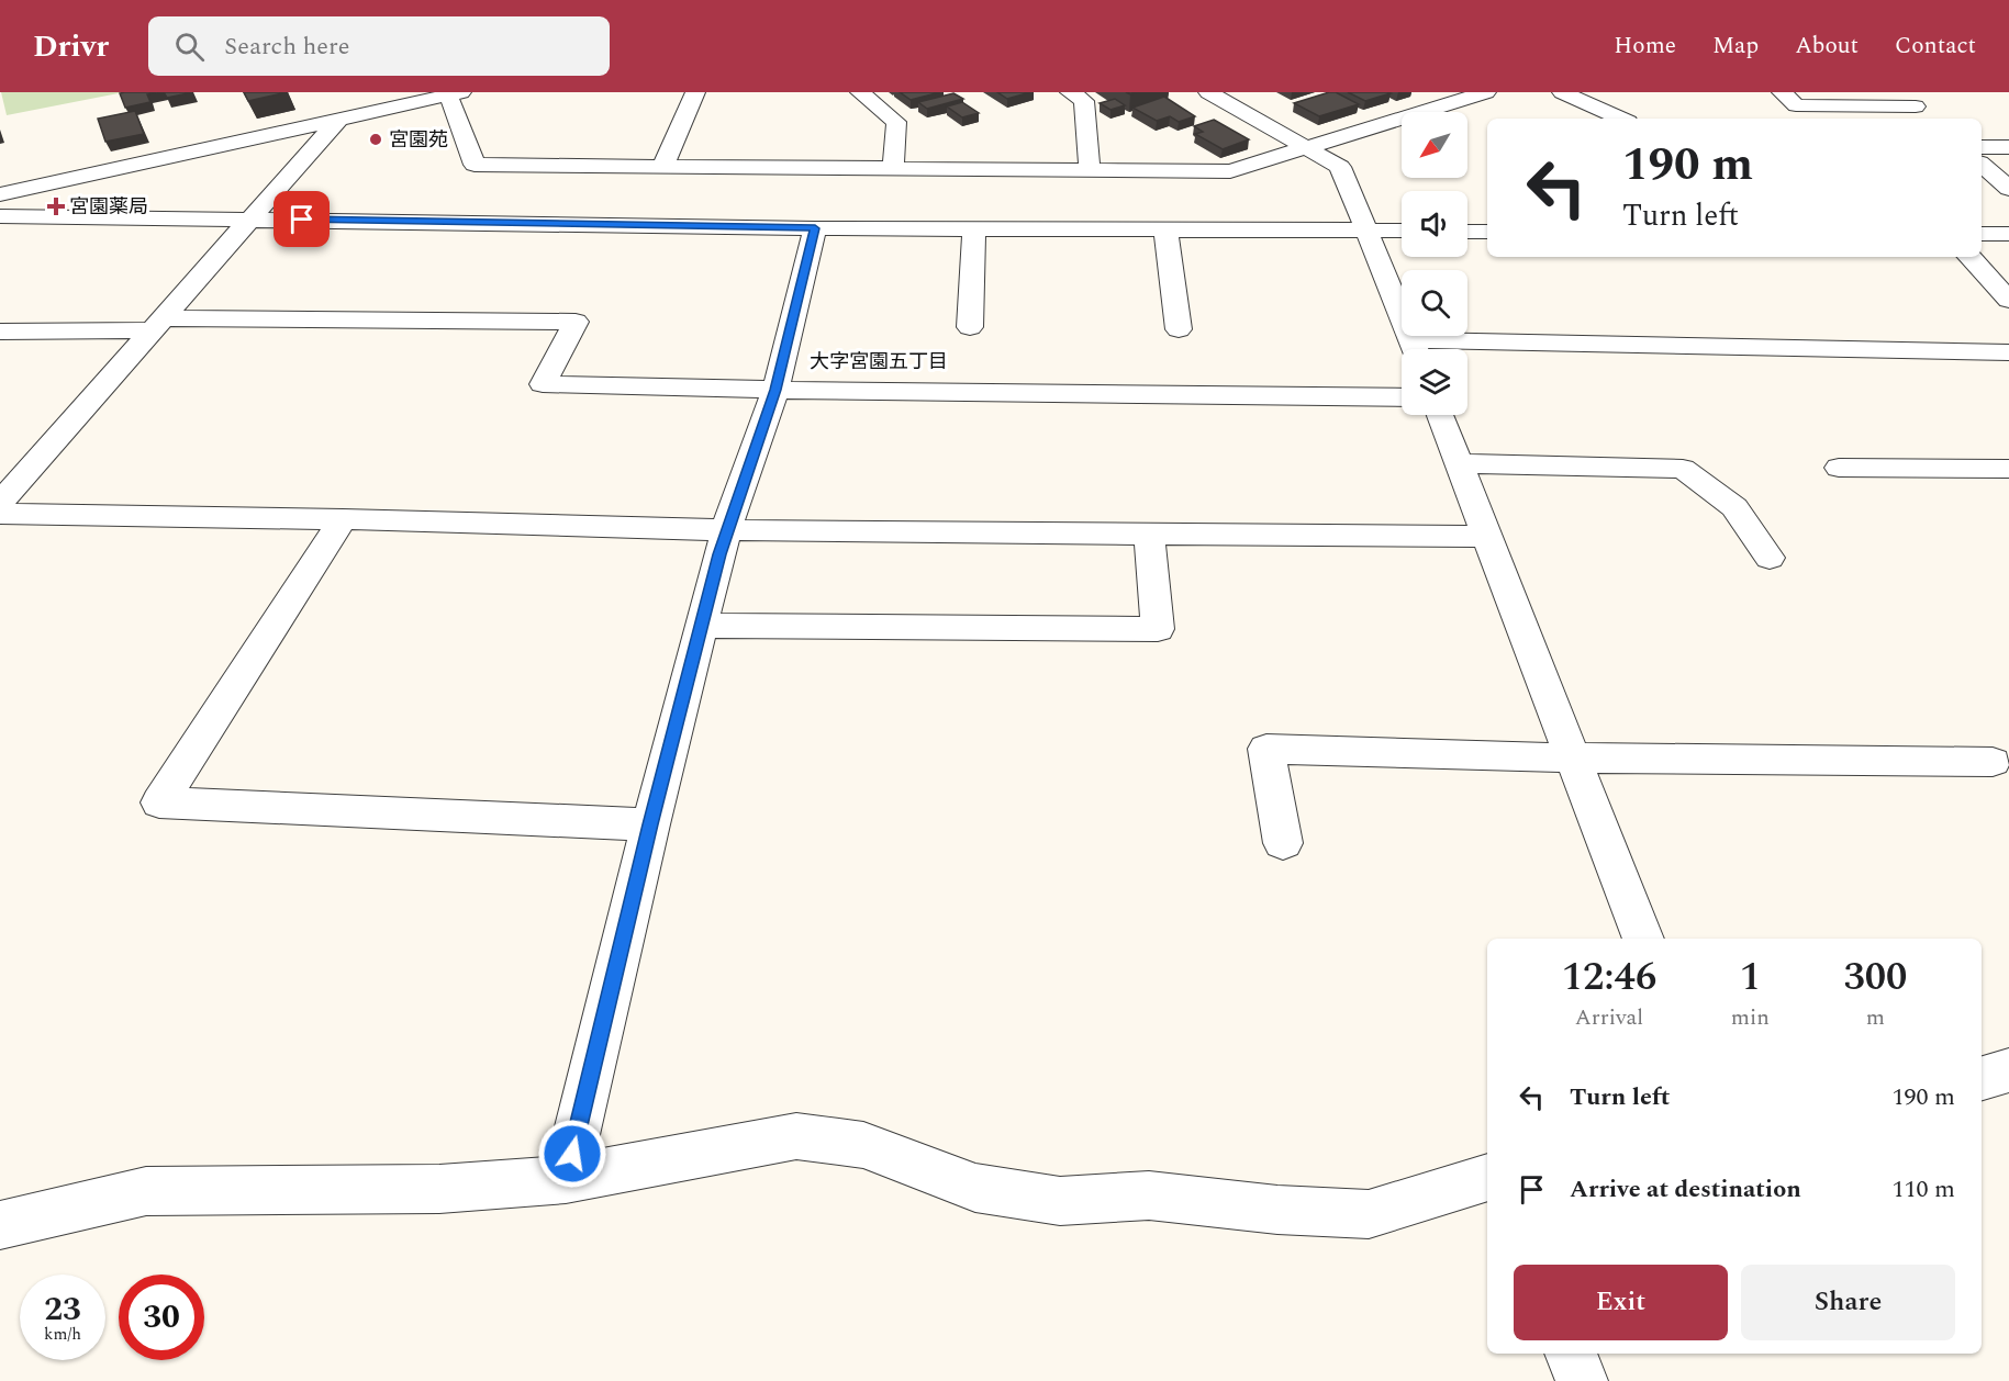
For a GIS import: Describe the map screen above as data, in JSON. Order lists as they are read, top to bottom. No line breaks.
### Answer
{"districts":["大字宮園五丁目"],"places":{"other":["宮園苑"],"health":["宮園薬局"]},"north":"bottom left","page":{"header":"Drivr","search":"Search here","nav":["Home","Map","About","Contact"],"turn":["190 m","Turn left"],"eta":["12:46","Arrival","1","min","300","m"],"list":[{"name":"Turn left","value":"190 m"},{"name":"Arrive at destination","value":"110 m"}],"buttons":["Exit","Share"],"speed":"23 km/h","limit":"30"}}
